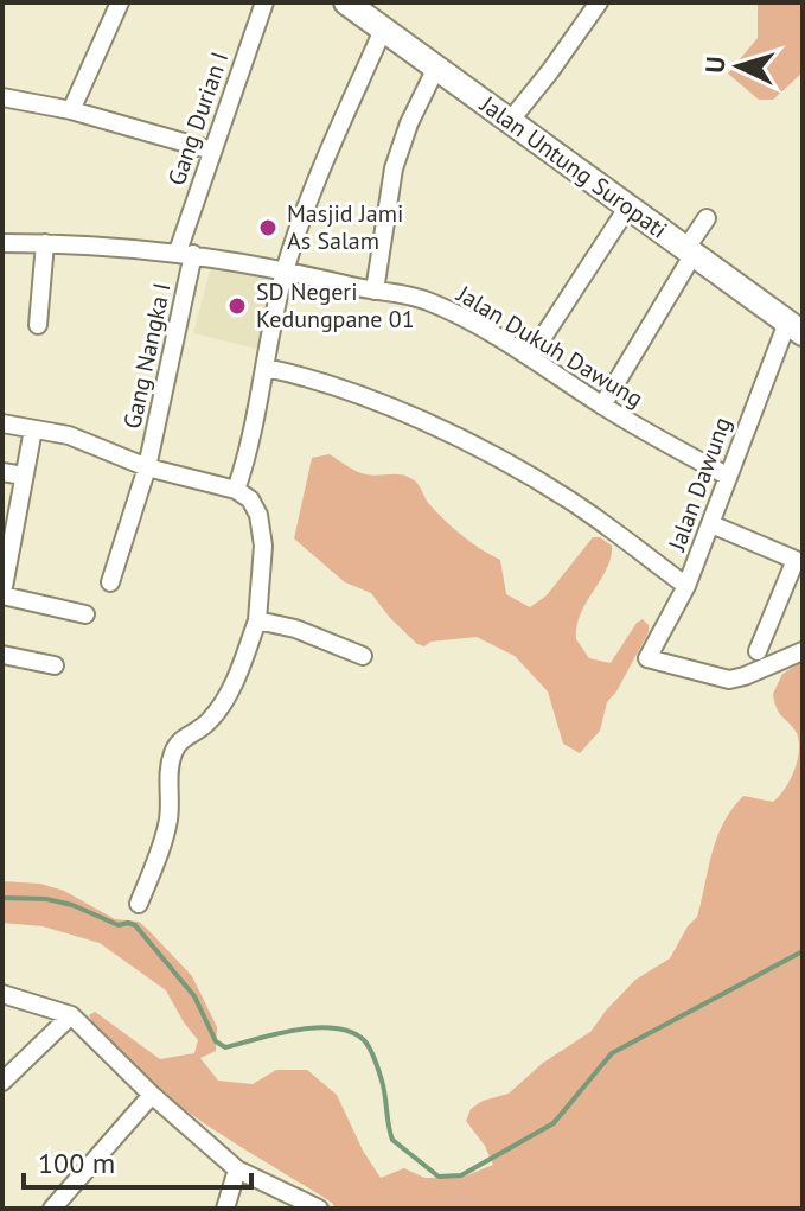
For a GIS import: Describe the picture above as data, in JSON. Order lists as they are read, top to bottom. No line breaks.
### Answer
{"streets":{"main road":["Jalan Untung Suropati"],"street":["Gang Durian I","Jalan Dukuh Dawung","Gang Nangka I","Jalan Dawung"]},"crossings":[["Gang Durian I","Jalan Dukuh Dawung"],["Gang Durian I","Gang Nangka I"],["Jalan Untung Suropati","Jalan Dawung"],["Jalan Dukuh Dawung","Gang Nangka I"],["Jalan Dukuh Dawung","Jalan Dawung"]],"places":["Masjid Jami As Salam","SD Negeri Kedungpane 01"],"scale_bar":"100 m","north":"left"}
